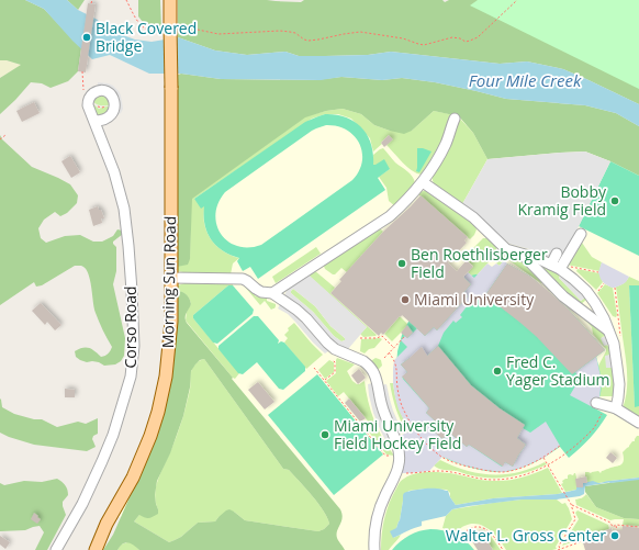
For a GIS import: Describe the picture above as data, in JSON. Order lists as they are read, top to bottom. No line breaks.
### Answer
{"streets":{"main road":["Morning Sun Road"],"street":["Corso Road"]},"water":["Four Mile Creek"],"places":["Black Covered Bridge","Bobby Kramig Field","Ben Roethlisberger Field","Miami University","Fred C. Yager Stadium","Miami University Field Hockey Field","Walter L. Gross Center"]}
